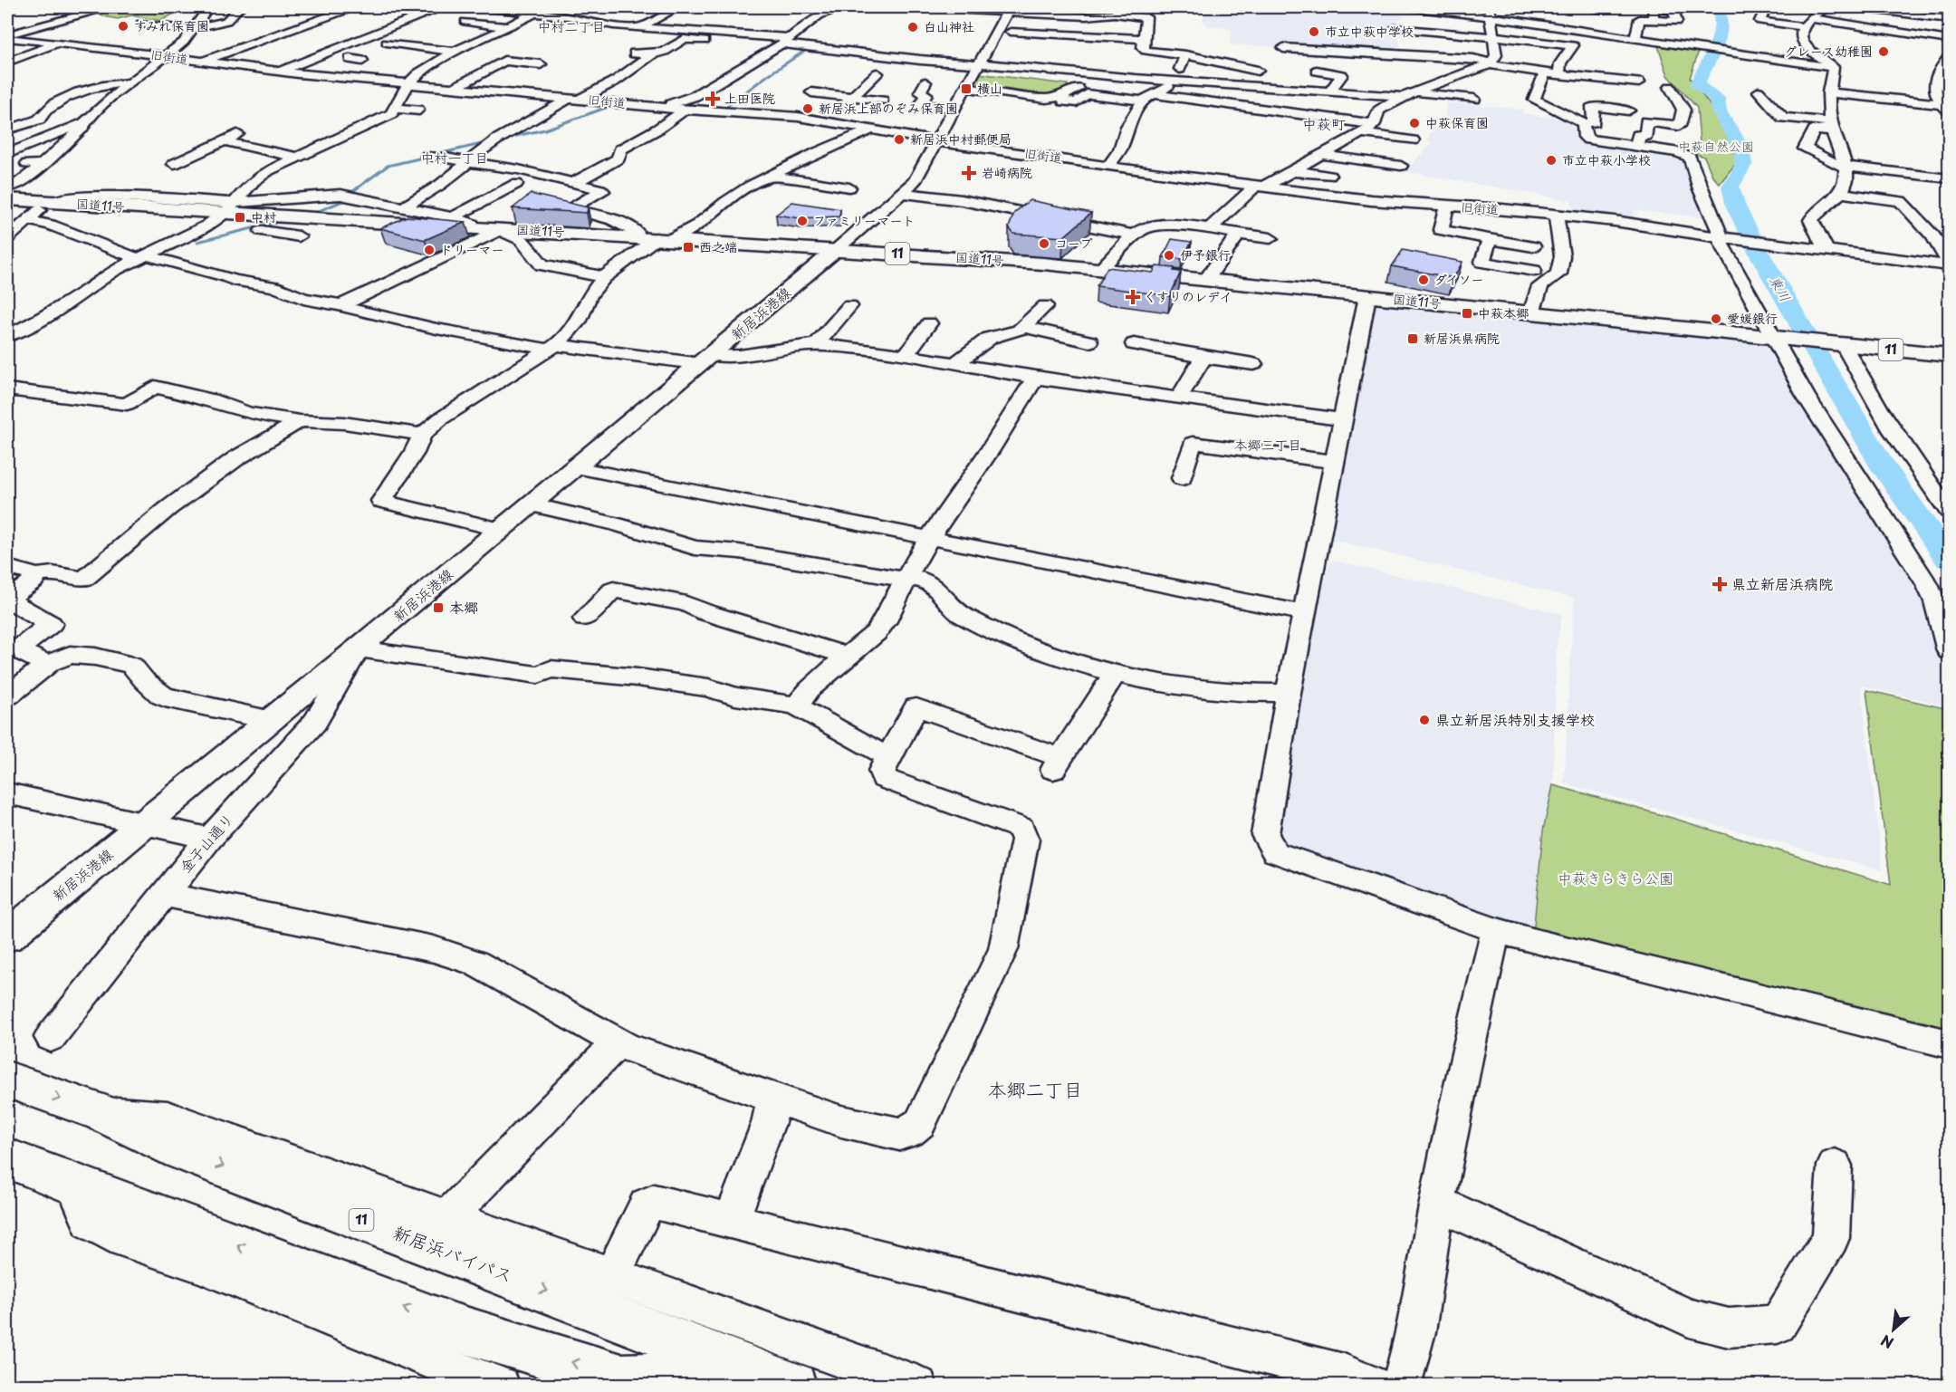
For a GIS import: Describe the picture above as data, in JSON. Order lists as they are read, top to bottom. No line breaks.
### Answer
{"streets":{"main road":["国道11号","11","新居浜港線","新居浜バイパス"],"street":["旧街道","金子山通り"]},"crossings":[["国道11号","新居浜港線"],["新居浜港線","金子山通り"]],"districts":["中村二丁目","中萩町","中村一丁目","本郷三丁目","本郷二丁目"],"water":["東川"],"parks":["中萩自然公園","中萩きらきら公園"],"places":{"other":["すみれ保育園","白山神社","市立中萩中学校","グレース幼稚園","新居浜上部のぞみ保育園","中萩保育園","新居浜中村郵便局","市立中萩小学校","ファミリーマート","コープ","ドリーマー","伊予銀行","ダイソー","愛媛銀行","県立新居浜特別支援学校"],"transit":["横山","中村","西之端","中萩本郷","新居浜県病院","本郷"],"health":["上田医院","岩崎病院","くすりのレデイ","県立新居浜病院"]},"north":"bottom left"}
